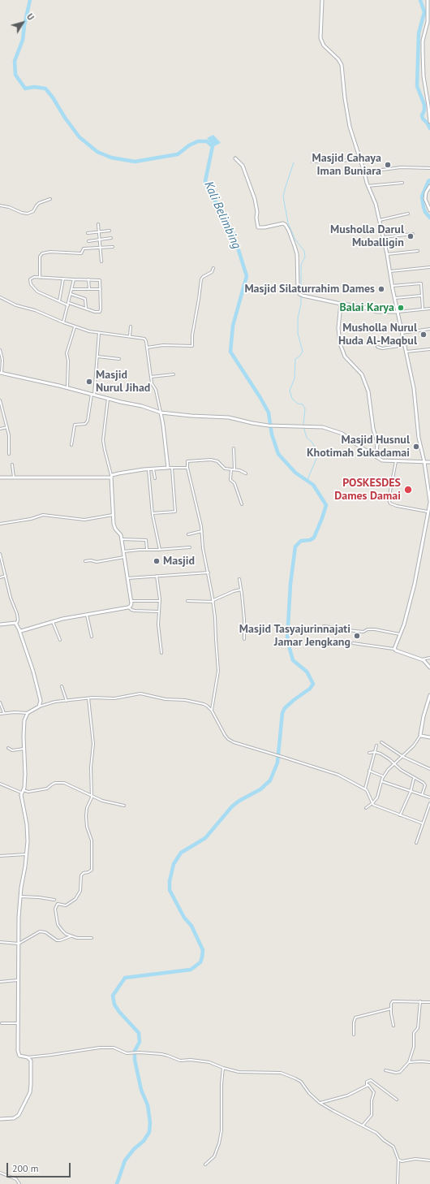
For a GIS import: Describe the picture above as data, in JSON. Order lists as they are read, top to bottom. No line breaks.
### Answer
{"water":["Kali Belimbing"],"places":["Masjid Cahaya Iman Buniara","Musholla Darul Muballigin","Masjid Silaturrahim Dames","Balai Karya","Musholla Nurul Huda Al-Maqbul","Masjid Nurul Jihad","Masjid Husnul Khotimah Sukadamai","POSKESDES Dames Damai","Masjid","Masjid Tasyajurinnajati Jamar Jengkang"],"scale_bar":"200 m","north":"top right"}
